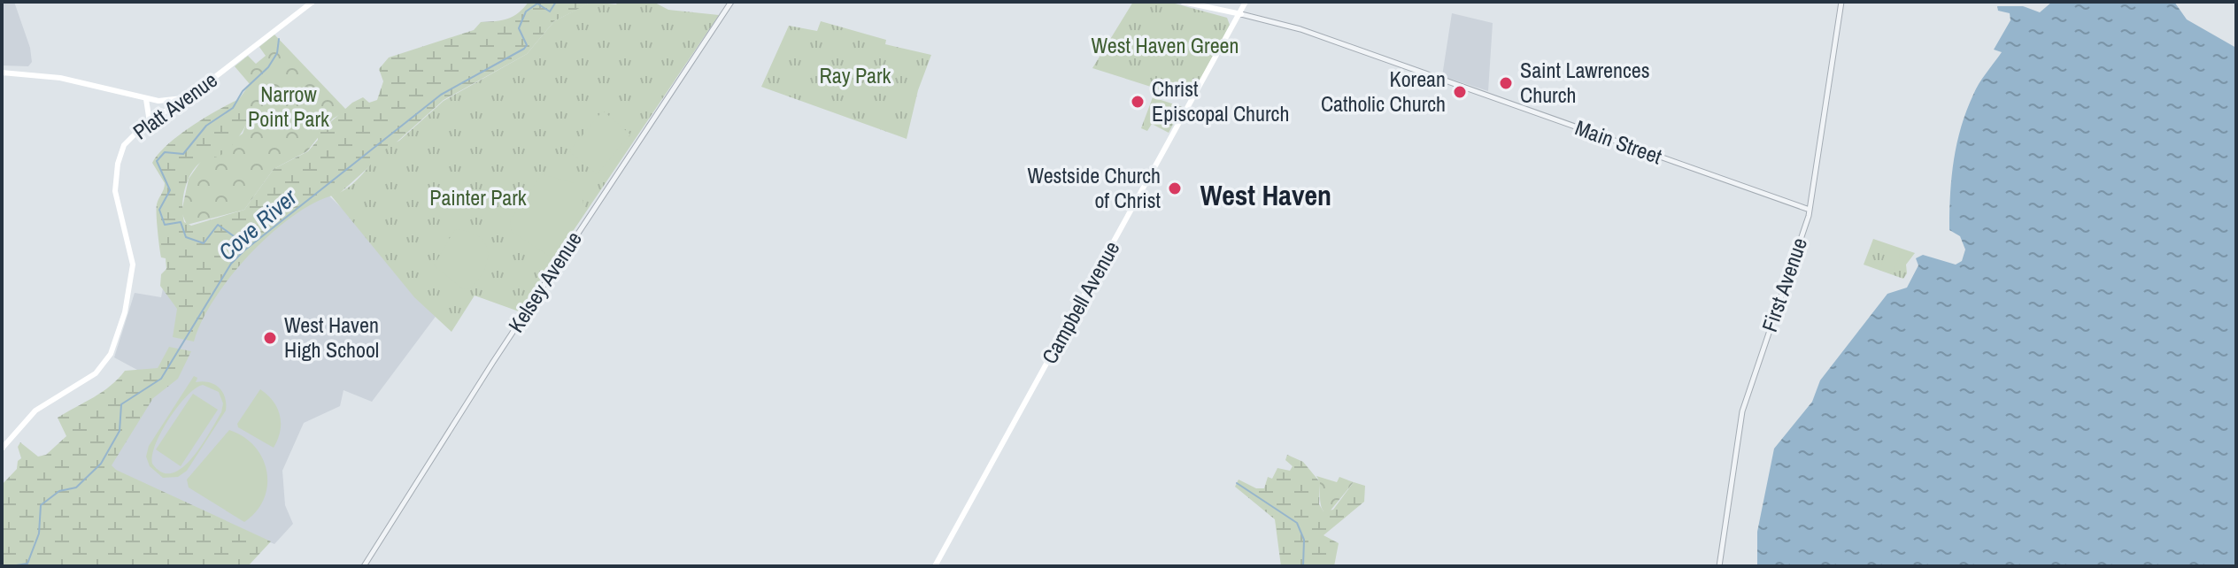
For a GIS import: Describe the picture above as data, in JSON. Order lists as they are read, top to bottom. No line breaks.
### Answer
{"streets":{"main road":["Platt Avenue","Main Street","Campbell Avenue"],"street":["Kelsey Avenue","First Avenue"]},"crossings":[["Main Street","First Avenue"],["Main Street","Campbell Avenue"]],"districts":["West Haven"],"water":["Cove River"],"parks":["West Haven Green","Ray Park","Narrow Point Park","Painter Park"],"places":["Saint Lawrences Church","Korean Catholic Church","Christ Episcopal Church","Westside Church of Christ","West Haven High School"]}
